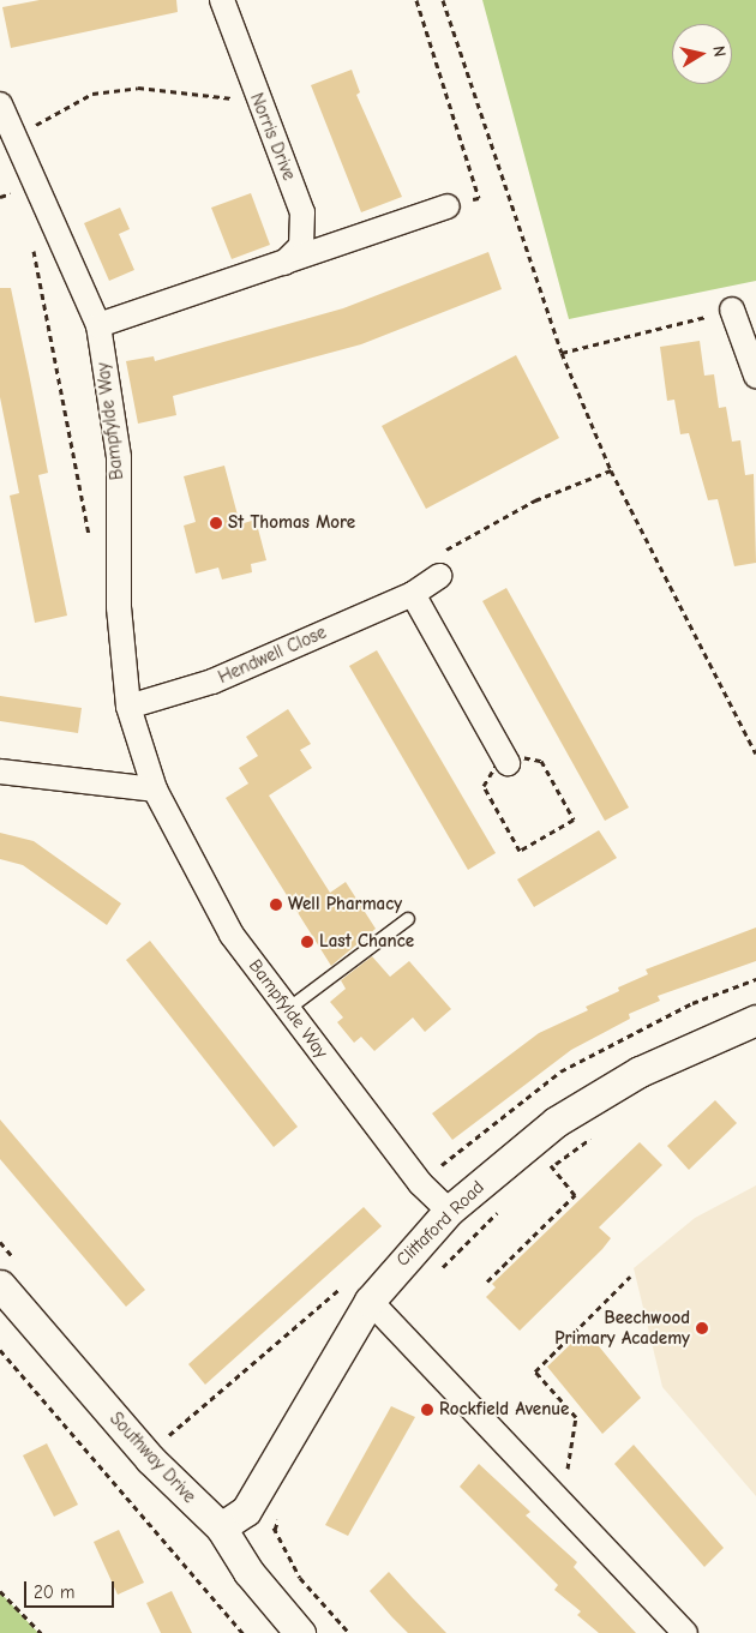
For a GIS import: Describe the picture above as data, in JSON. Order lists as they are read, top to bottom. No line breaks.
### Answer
{"streets":{"street":["Norris Drive","Bampfylde Way","Hendwell Close","Clittaford Road","Southway Drive"]},"crossings":[["Norris Drive","Bampfylde Way"],["Bampfylde Way","Hendwell Close"],["Bampfylde Way","Clittaford Road"],["Clittaford Road","Southway Drive"]],"places":["St Thomas More","Well Pharmacy","Last Chance","Beechwood Primary Academy","Rockfield Avenue"],"scale_bar":"20 m","north":"right"}
